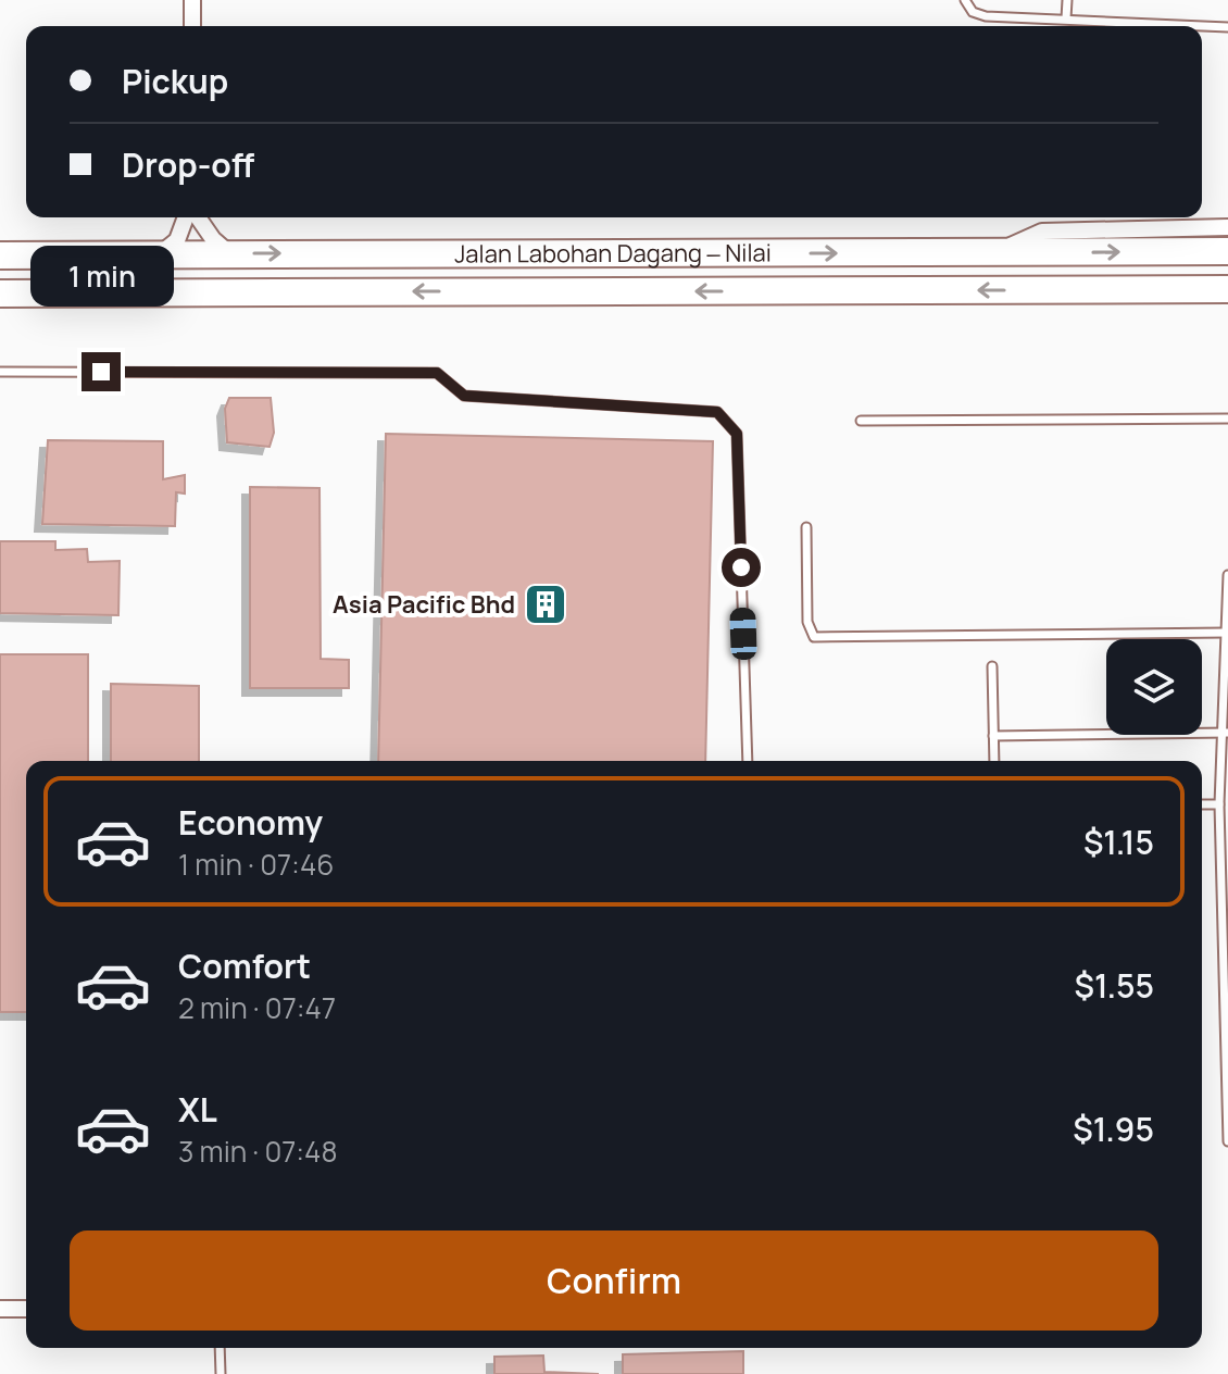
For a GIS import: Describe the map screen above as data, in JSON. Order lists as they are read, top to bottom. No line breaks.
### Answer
{"streets":{"main road":["Jalan Labohan Dagang ‒ Nilai"]},"places":{"building":["Asia Pacific Bhd"]},"page":{"banner":["Pickup","Drop-off"],"bubble":"1 min","list":[{"name":"Economy","note":"1 min · 07:46","value":"$1.15"},{"name":"Comfort","note":"2 min · 07:47","value":"$1.55"},{"name":"XL","note":"3 min · 07:48","value":"$1.95"}],"buttons":"Confirm"}}
